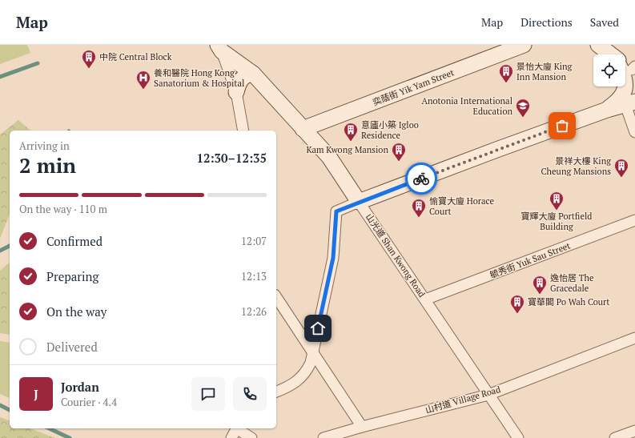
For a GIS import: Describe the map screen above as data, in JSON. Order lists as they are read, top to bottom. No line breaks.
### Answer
{"streets":{"street":["奕蔭街 Yik Yam Street","山光道 Shan Kwong Road","毓秀街 Yuk Sau Street","山村道 Village Road"]},"crossings":[["奕蔭街 Yik Yam Street","山光道 Shan Kwong Road"],["山光道 Shan Kwong Road","毓秀街 Yuk Sau Street"],["山光道 Shan Kwong Road","山村道 Village Road"]],"places":{"building":["中院 Central Block","景怡大廈 King Inn Mansion","意廬小築 Igloo Residence","Kam Kwong Mansion","景祥大樓 King Cheung Mansions","寶輝大廈 Portfield Building","愉寶大廈 Horace Court","逸怡居 The Gracedale","寶華閣 Po Wah Court"],"hospital":["養和醫院 Hong Kong Sanatorium & Hospital"],"school or university":["Anotonia International Education"]},"page":{"header":"Map","nav":["Map","Directions","Saved"],"heading":["2 min","Arriving in","12:30–12:35"],"panel":["Jordan","Courier · 4.4"],"bar":"On the way · 110 m","list":[["Confirmed","12:07"],["Preparing","12:13"],["On the way","12:26"],"Delivered"],"round":"J"}}
